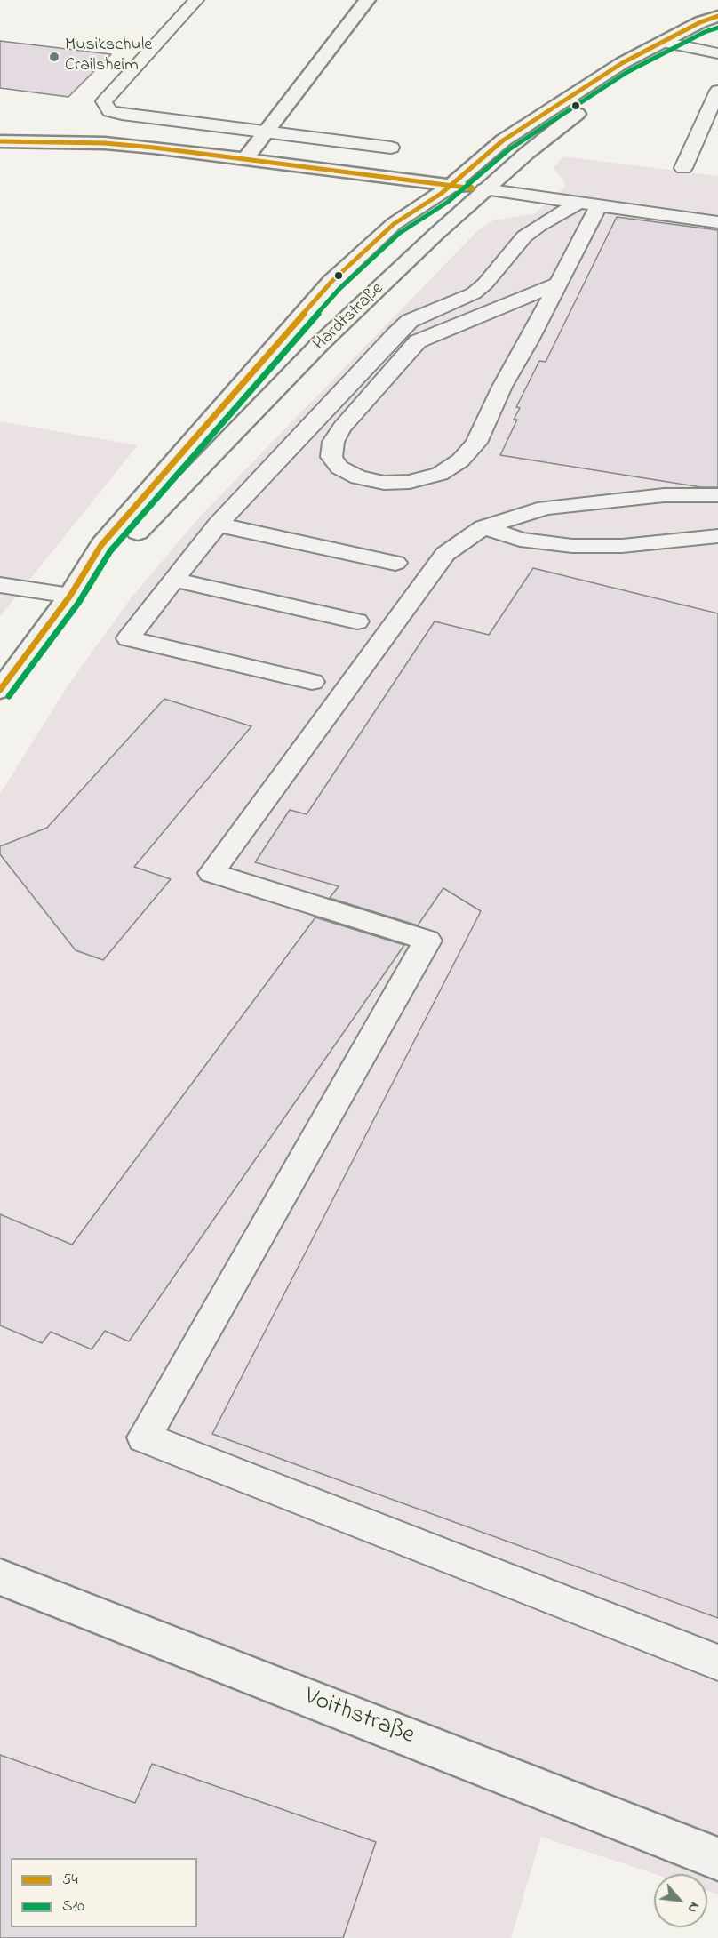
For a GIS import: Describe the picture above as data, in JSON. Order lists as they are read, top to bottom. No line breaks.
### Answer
{"streets":{"street":["Hardtstraße","Voithstraße"]},"places":["Musikschule Crailsheim"],"lines":["transit line 54","transit line S10"],"legend":["54","S10"],"north":"bottom right"}
